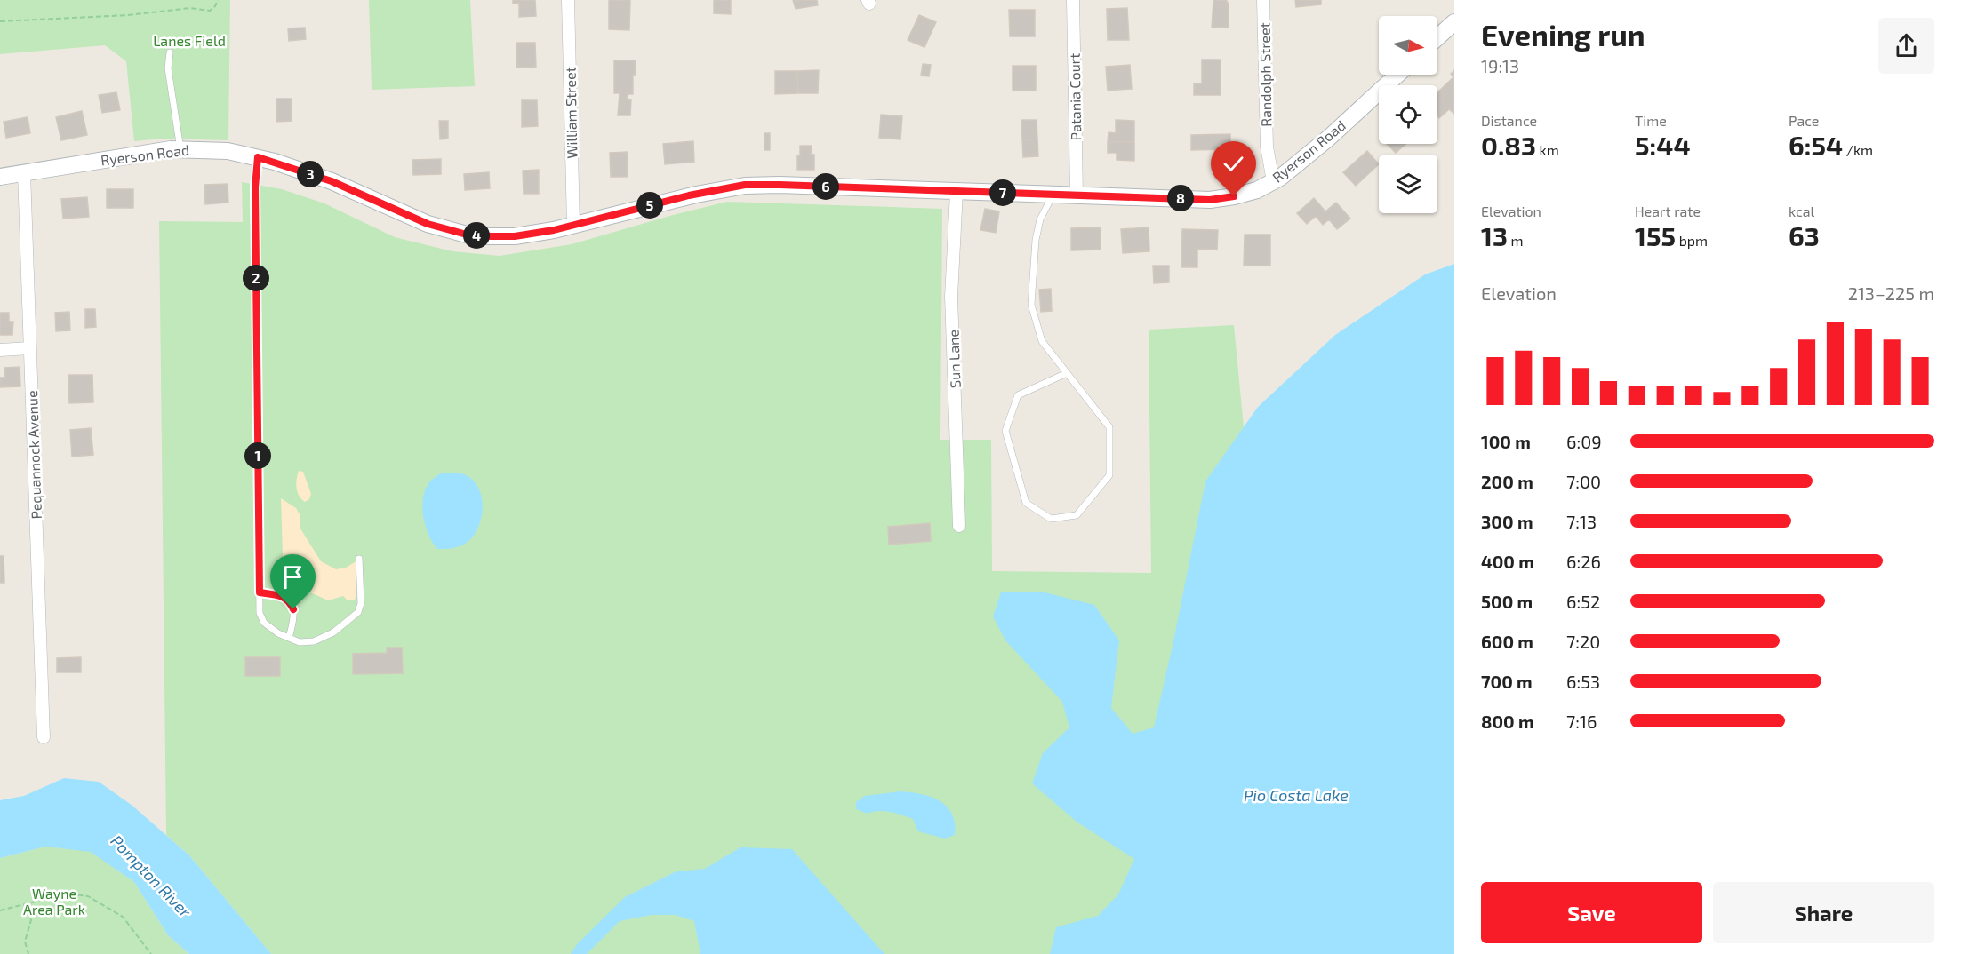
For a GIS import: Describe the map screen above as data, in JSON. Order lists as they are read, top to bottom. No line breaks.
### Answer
{"streets":{"street":["Randolph Street","Patania Court","William Street","Ryerson Road","Sun Lane","Pequannock Avenue"]},"crossings":[["Randolph Street","Ryerson Road"],["Patania Court","Ryerson Road"],["William Street","Ryerson Road"],["Ryerson Road","Sun Lane"],["Ryerson Road","Pequannock Avenue"]],"water":["Pio Costa Lake","Pompton River"],"parks":["Lanes Field","Wayne Area Park"],"north":"right","page":{"heading":["Evening run","19:13"],"stats":[["Distance","0.83 km"],["Time","5:44"],["Pace","6:54 /km"],["Elevation","13 m"],["Heart rate","155 bpm"],["kcal","63"]],"pins":["3","6","7","8","5","4","2","1"],"chart":["Elevation","213–225 m"],"list":[{"name":"100 m","note":"6:09"},{"name":"200 m","note":"7:00"},{"name":"300 m","note":"7:13"},{"name":"400 m","note":"6:26"},{"name":"500 m","note":"6:52"},{"name":"600 m","note":"7:20"},{"name":"700 m","note":"6:53"},{"name":"800 m","note":"7:16"}],"buttons":["Save","Share"]}}
